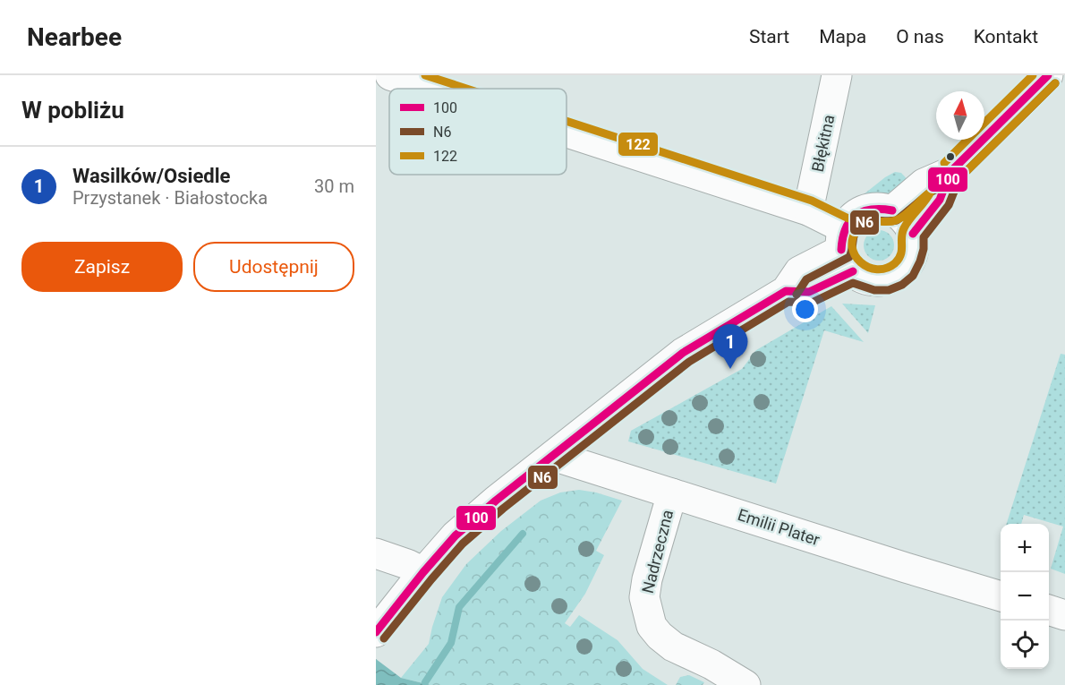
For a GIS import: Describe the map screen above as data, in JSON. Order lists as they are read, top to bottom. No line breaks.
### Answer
{"streets":{"street":["Błękitna","Emilii Plater","Nadrzeczna"]},"crossings":[["Emilii Plater","Nadrzeczna"]],"lines":["transit line 100","transit line 122","transit line N6"],"legend":["100","N6","122"],"north":"top","page":{"header":"Nearbee","nav":["Start","Mapa","O nas","Kontakt"],"heading":"W pobliżu","list":[{"mark":"1","name":"Wasilków/Osiedle","note":"Przystanek · Białostocka","value":"30 m"}],"buttons":["Zapisz","Udostępnij"],"pins":"1","map_buttons":["+","−"]}}
